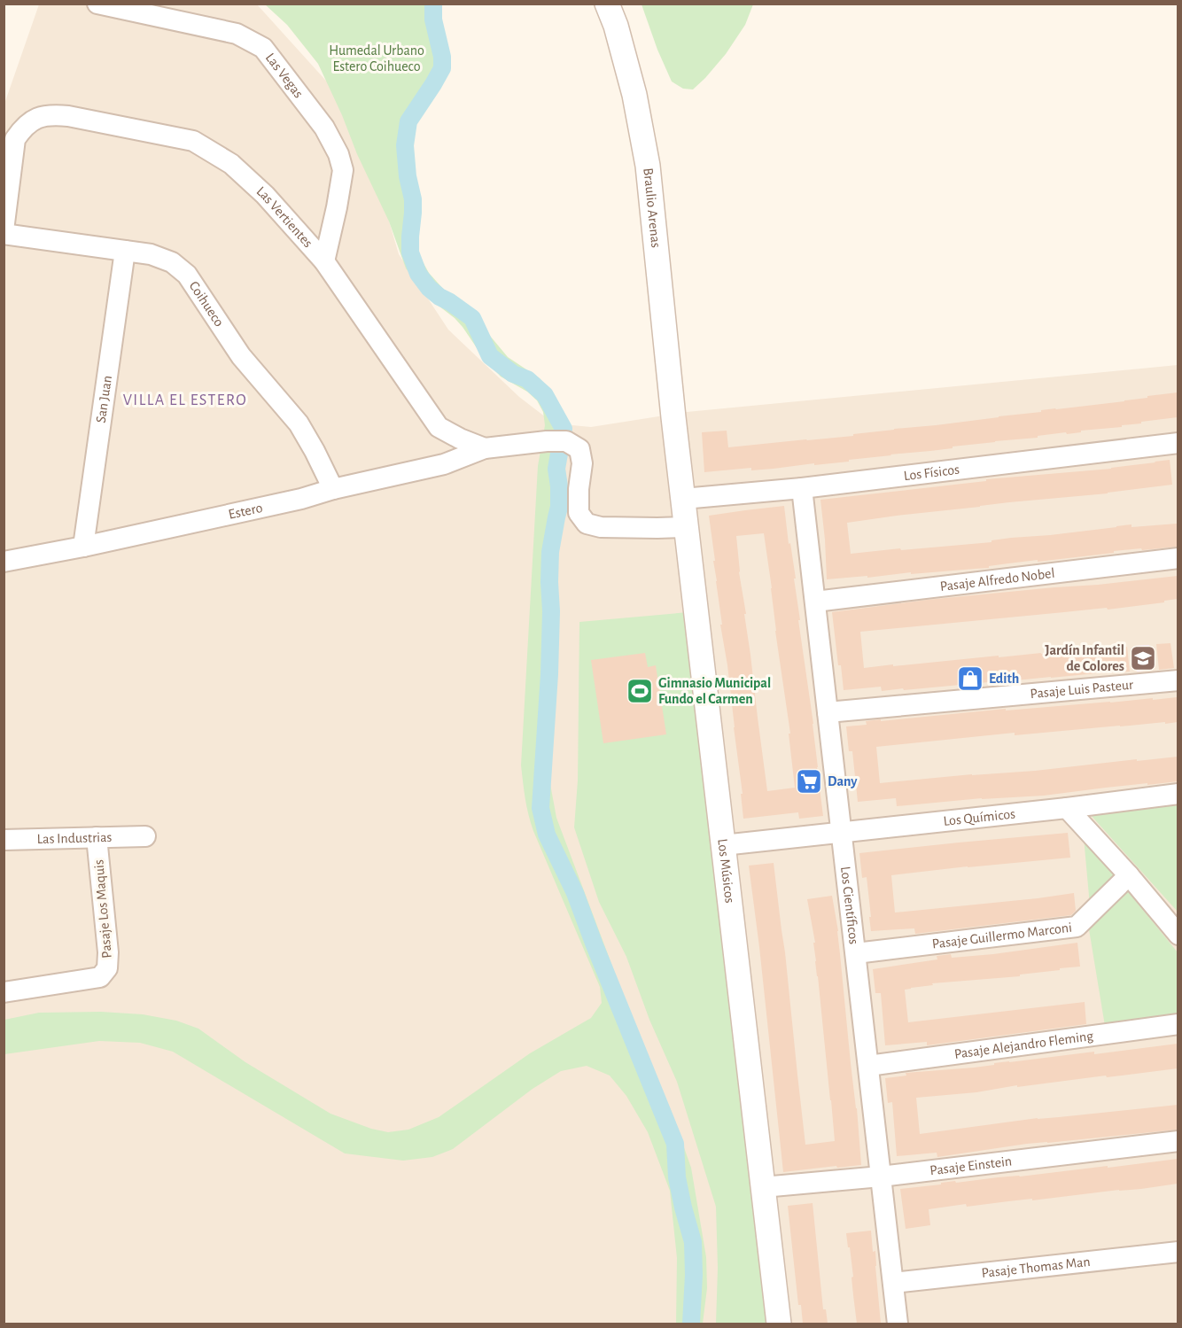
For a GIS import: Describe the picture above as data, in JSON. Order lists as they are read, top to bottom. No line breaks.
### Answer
{"streets":{"street":["Las Vegas","Braulio Arenas","Las Vertientes","Coihueco","San Juan","Los Físicos","Estero","Pasaje Alfredo Nobel","Pasaje Luis Pasteur","Los Químicos","Las Industrias","Los Músicos","Los Científicos","Pasaje Los Maquis","Pasaje Guillermo Marconi","Pasaje Alejandro Fleming","Pasaje Einstein","Pasaje Thomas Man"]},"crossings":[["Las Vegas","Las Vertientes"],["Braulio Arenas","Los Músicos"],["Las Vertientes","Coihueco"],["Las Vertientes","Estero"],["Coihueco","San Juan"],["Coihueco","Estero"],["San Juan","Estero"],["Los Físicos","Los Músicos"],["Los Físicos","Los Científicos"],["Pasaje Alfredo Nobel","Los Científicos"],["Pasaje Luis Pasteur","Los Científicos"],["Los Químicos","Los Músicos"],["Los Químicos","Los Científicos"],["Las Industrias","Pasaje Los Maquis"],["Los Músicos","Pasaje Einstein"],["Los Científicos","Pasaje Guillermo Marconi"],["Los Científicos","Pasaje Alejandro Fleming"],["Los Científicos","Pasaje Einstein"],["Los Científicos","Pasaje Thomas Man"]],"districts":["VILLA EL ESTERO"],"parks":["Humedal Urbano Estero Coihueco"],"places":{"school or university":["Jardín Infantil de Colores"],"shop":["Edith"],"sports":["Gimnasio Municipal Fundo el Carmen"],"supermarket":["Dany"]}}
